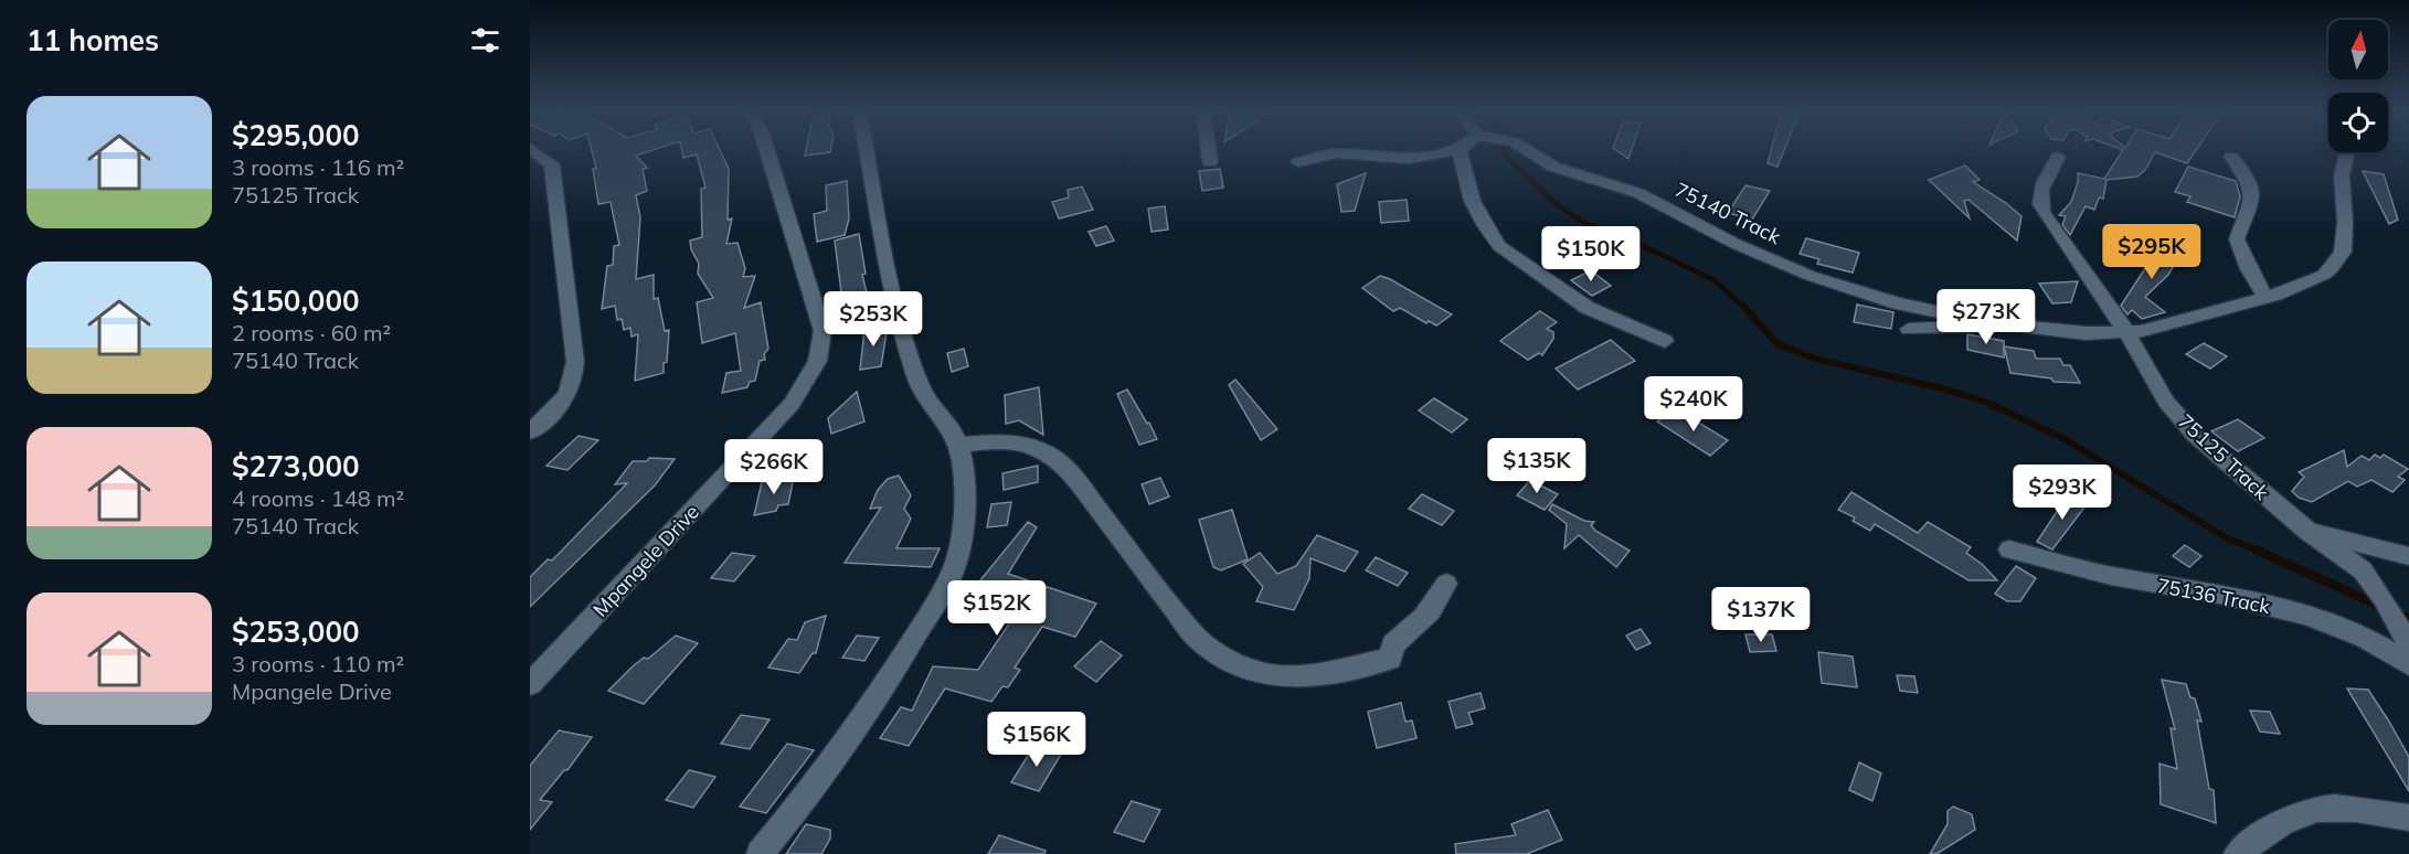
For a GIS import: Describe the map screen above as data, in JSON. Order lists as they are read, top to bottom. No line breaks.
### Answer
{"streets":{"street":["75140 Track","75125 Track","Mpangele Drive","75136 Track"]},"crossings":[["75140 Track","75125 Track"]],"north":"top","page":{"heading":"11 homes","list":[{"name":"$295,000","note":"3 rooms · 116 m² · 75125 Track"},{"name":"$150,000","note":"2 rooms · 60 m² · 75140 Track"},{"name":"$273,000","note":"4 rooms · 148 m² · 75140 Track"},{"name":"$253,000","note":"3 rooms · 110 m² · Mpangele Drive"}],"price":["$295K","$150K","$273K","$253K","$240K","$135K","$266K","$293K","$152K","$137K","$156K"]}}
